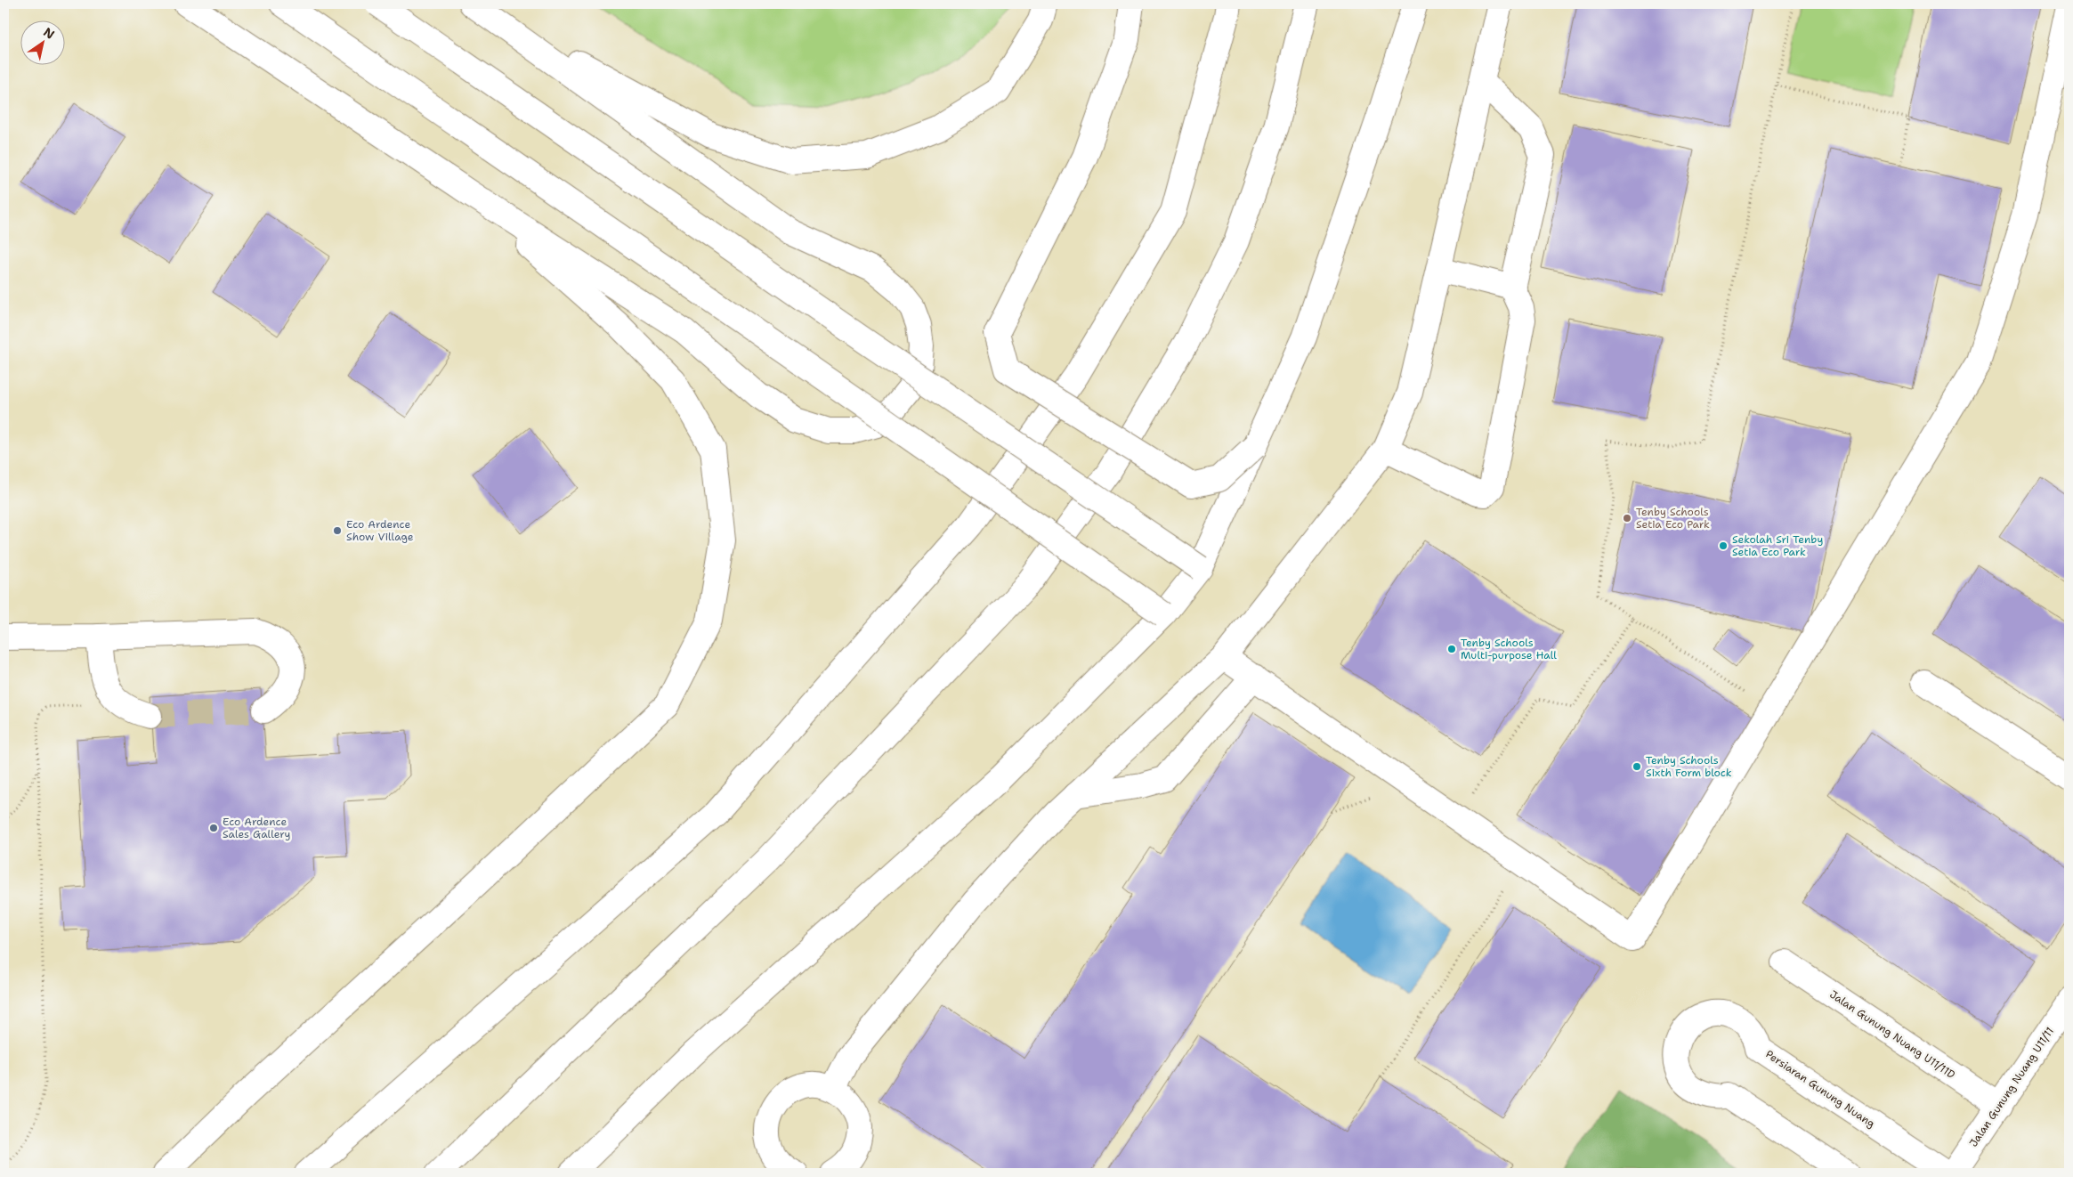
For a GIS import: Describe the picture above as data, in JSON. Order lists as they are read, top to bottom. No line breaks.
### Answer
{"streets":{"main road":["Jalan Gunung Nuang U11/11D","Jalan Gunung Nuang U11/11","Persiaran Gunung Nuang"]},"crossings":[["Jalan Gunung Nuang U11/11D","Jalan Gunung Nuang U11/11"]],"places":["Tenby Schools Setia Eco Park","Eco Ardence Show Village","Sekolah Sri Tenby Setia Eco Park","Tenby Schools Multi-purpose Hall","Tenby Schools Sixth Form block","Eco Ardence Sales Gallery"],"north":"top right"}
